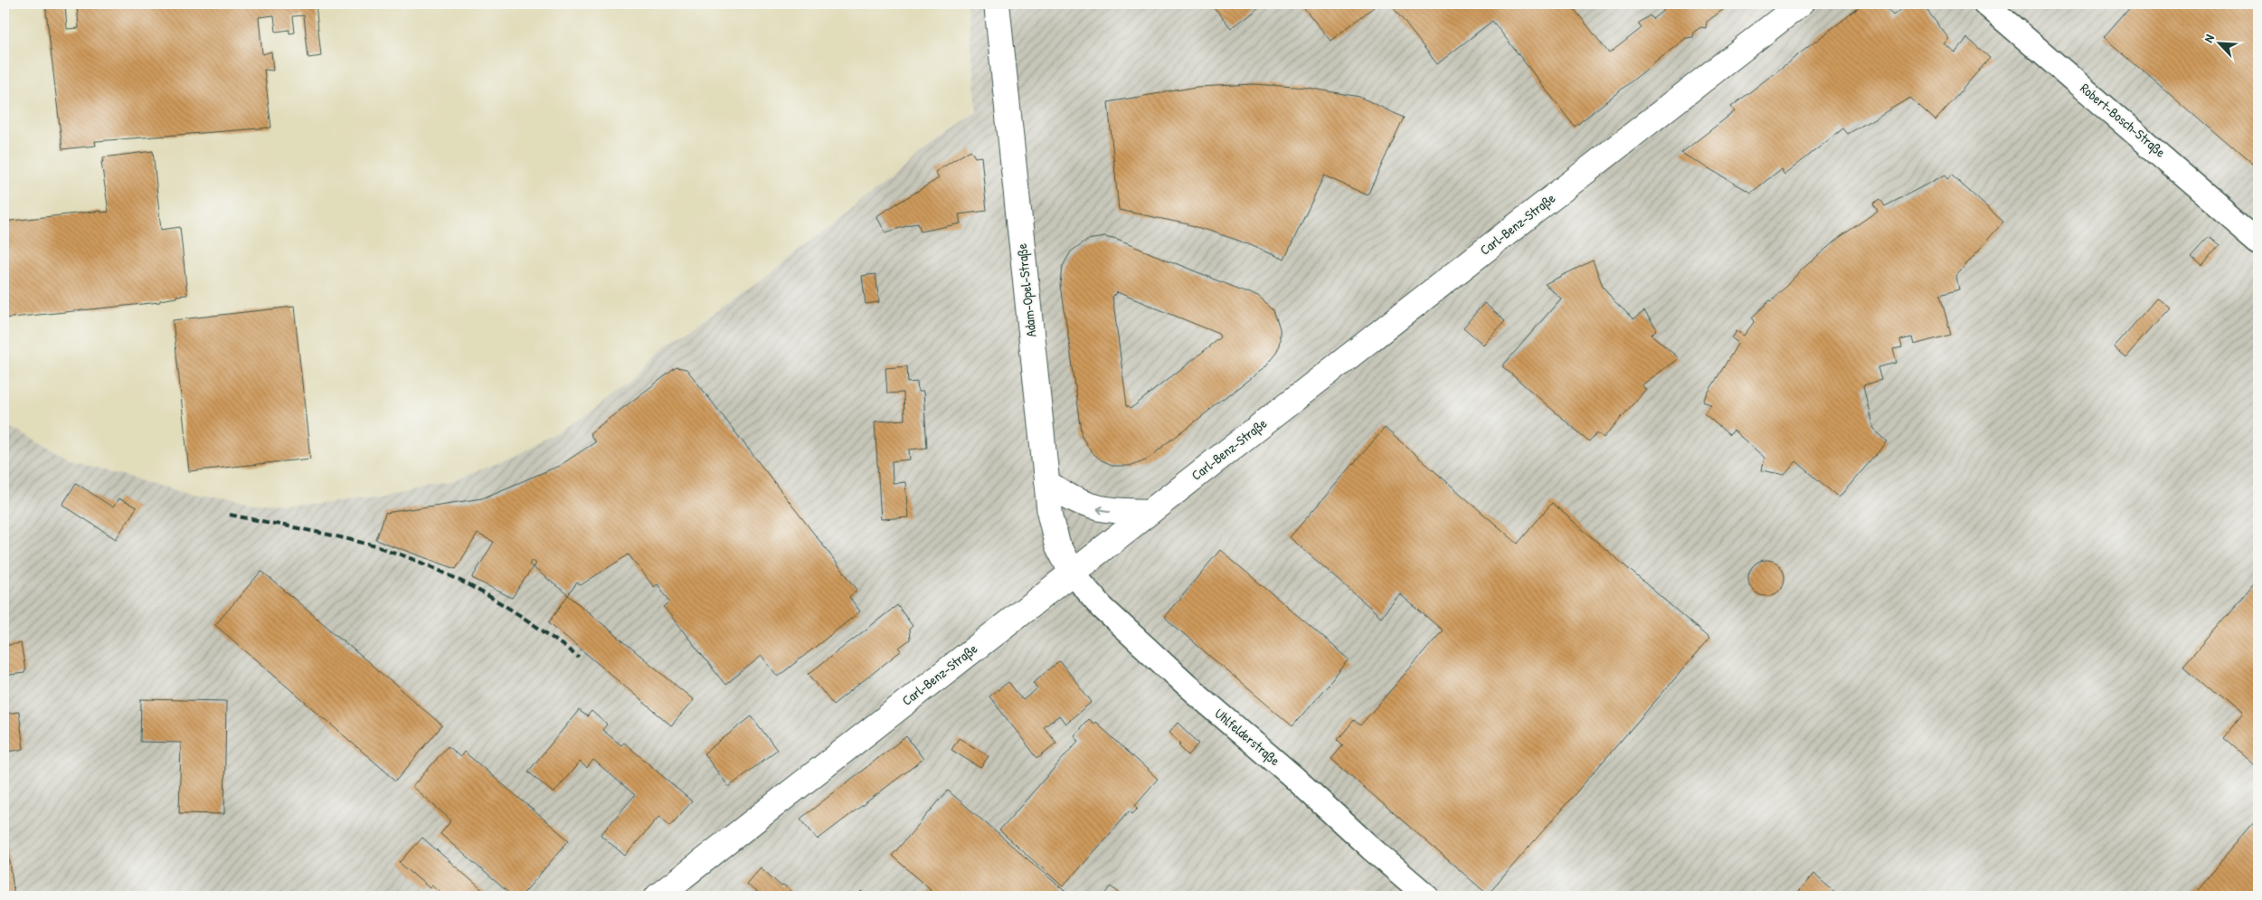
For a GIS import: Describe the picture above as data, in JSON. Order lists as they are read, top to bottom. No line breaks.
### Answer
{"streets":{"main road":["Carl-Benz-Straße","Adam-Opel-Straße"],"street":["Robert-Bosch-Straße","Uhlfelderstraße"]},"crossings":[["Carl-Benz-Straße","Adam-Opel-Straße"],["Carl-Benz-Straße","Uhlfelderstraße"],["Adam-Opel-Straße","Uhlfelderstraße"]],"north":"top left"}
